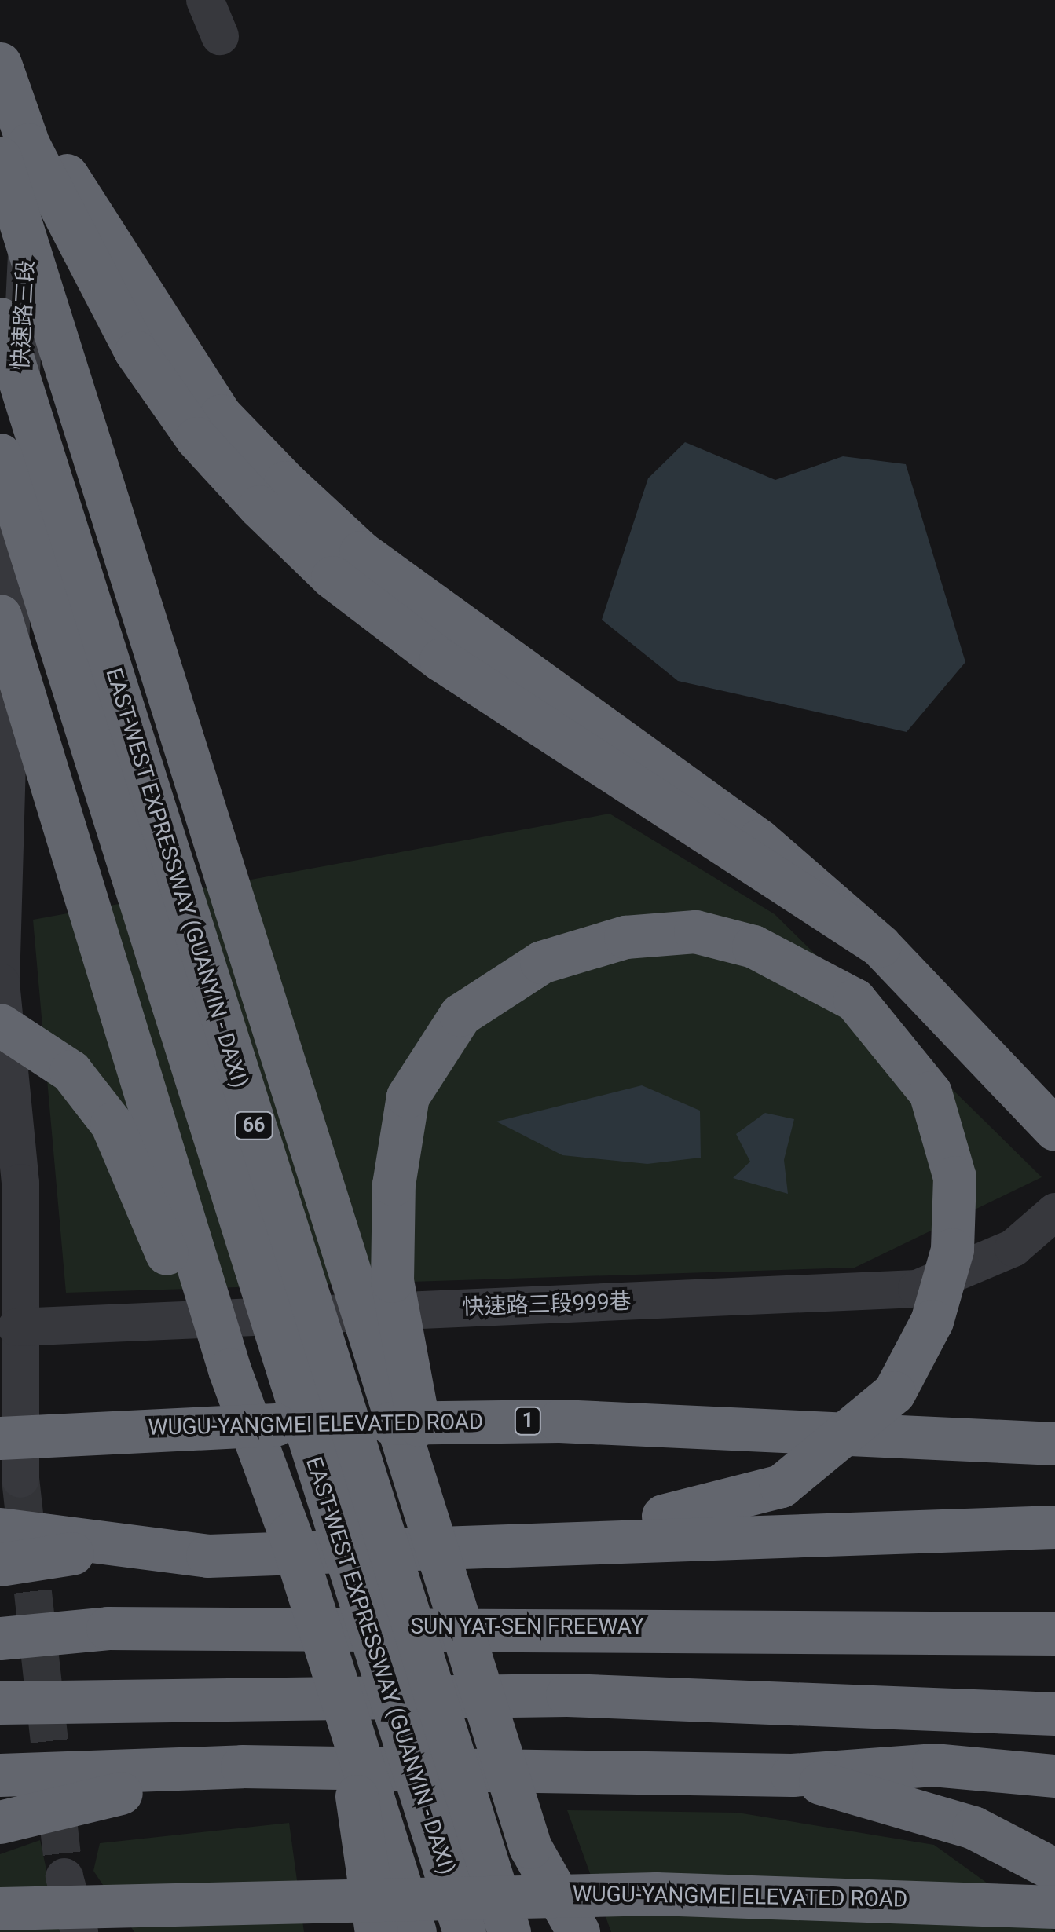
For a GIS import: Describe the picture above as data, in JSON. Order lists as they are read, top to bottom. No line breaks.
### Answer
{"streets":{"highway":["EAST-WEST EXPRESSWAY (GUANYIN - DAXI)","66","1","WUGU-YANGMEI ELEVATED ROAD","SUN YAT-SEN FREEWAY"],"street":["快速路三段","快速路三段999巷"]},"crossings":[["快速路三段","快速路三段999巷"]]}
